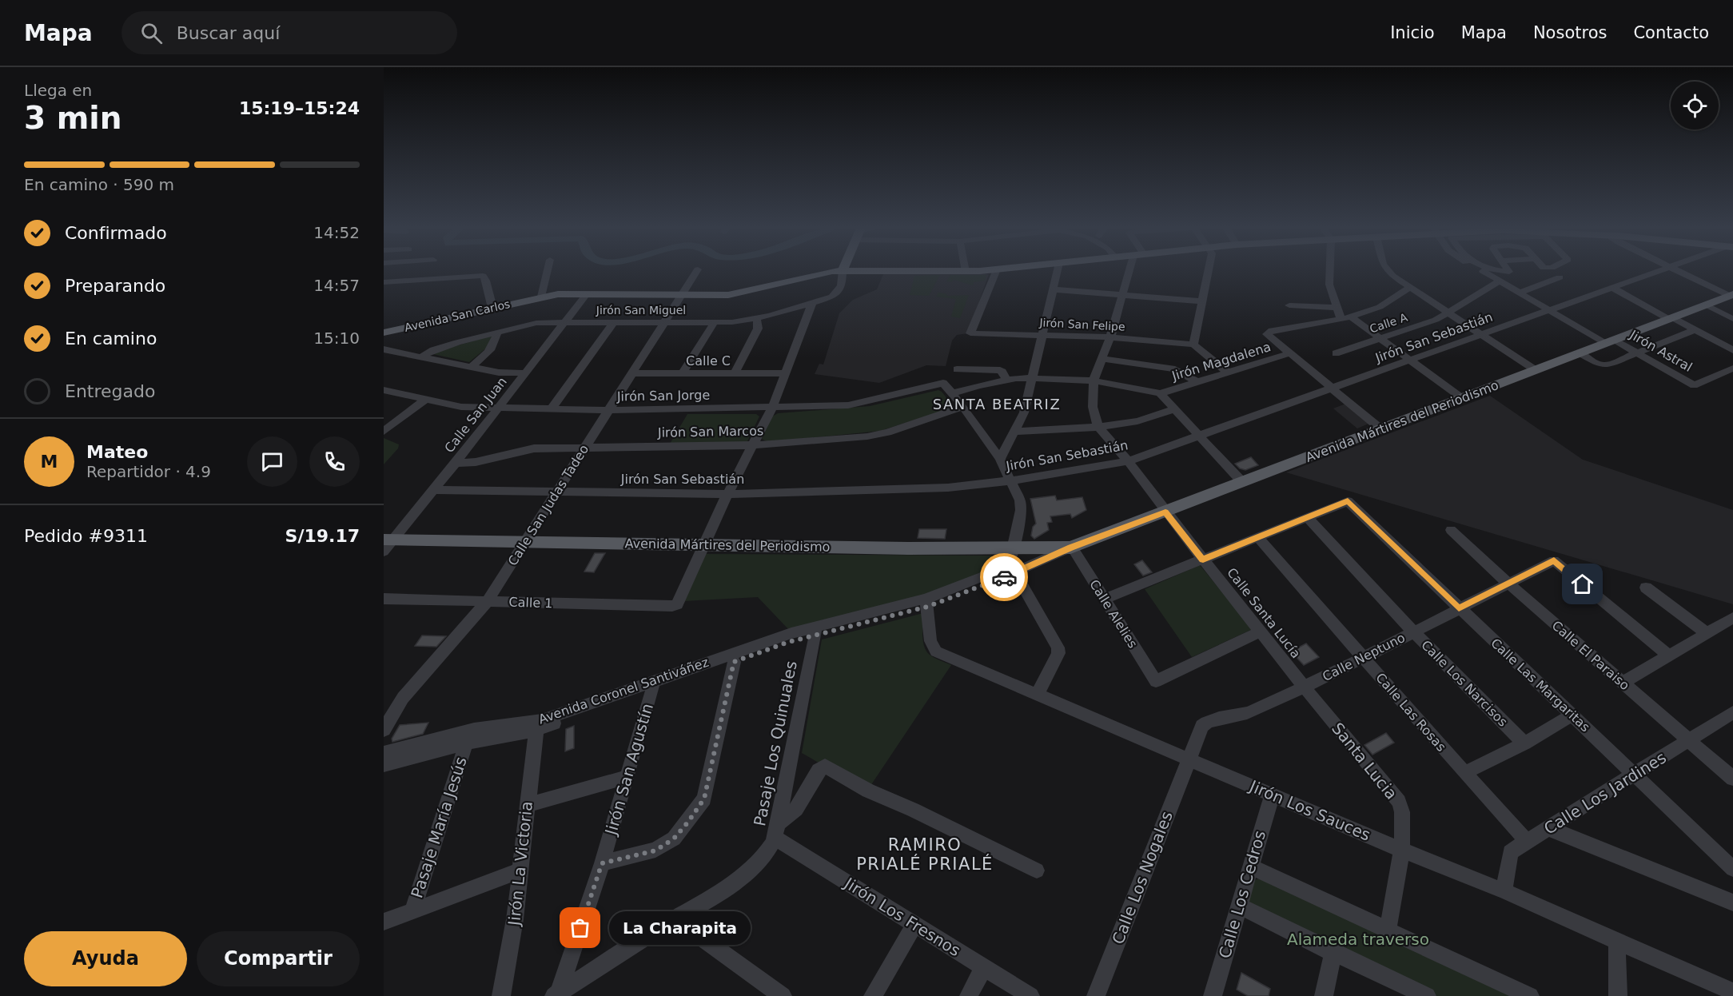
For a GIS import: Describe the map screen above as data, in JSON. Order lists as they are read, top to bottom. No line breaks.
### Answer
{"streets":{"main road":["Avenida San Carlos","Avenida Mártires del Periodismo"],"street":["Jirón San Miguel","Calle A","Jirón San Felipe","Jirón San Sebastián","Jirón Astral","Calle C","Jirón Magdalena","Jirón San Jorge","Calle San Juan","Jirón San Marcos","Calle San Judas Tadeo","Calle 1","Calle Santa Lucía","Calle Alelies","Calle El Paraiso","Calle Neptuno","Calle Los Narcisos","Calle Las Margaritas","Avenida Coronel Santiváñez","Calle Las Rosas","Pasaje Los Quinuales","Santa Lucia","Jirón San Agustín","Calle Los Jardines","Jirón Los Sauces","Pasaje María Jesús","Jirón La Victoria","Calle Los Nogales","Calle Los Cedros","Jirón Los Fresnos"]},"crossings":[["Jirón San Miguel","Calle San Juan"],["Jirón San Miguel","Calle San Judas Tadeo"],["Avenida San Carlos","Calle San Juan"],["Avenida San Carlos","Calle San Judas Tadeo"],["Calle A","Jirón Astral"],["Jirón San Felipe","Calle Santa Lucía"],["Jirón San Sebastián","Jirón Astral"],["Jirón San Sebastián","Calle San Juan"],["Jirón San Sebastián","Calle San Judas Tadeo"],["Jirón San Sebastián","Calle Santa Lucía"],["Jirón Astral","Avenida Mártires del Periodismo"],["Calle C","Calle San Judas Tadeo"],["Jirón San Jorge","Calle San Juan"],["Jirón San Jorge","Calle San Judas Tadeo"],["Calle San Juan","Avenida Mártires del Periodismo"],["Calle San Juan","Jirón San Marcos"],["Avenida Mártires del Periodismo","Calle San Judas Tadeo"],["Avenida Mártires del Periodismo","Calle 1"],["Avenida Mártires del Periodismo","Calle Santa Lucía"],["Avenida Mártires del Periodismo","Calle Alelies"],["Avenida Mártires del Periodismo","Avenida Coronel Santiváñez"],["Jirón San Marcos","Calle San Judas Tadeo"],["Calle San Judas Tadeo","Calle 1"],["Calle Santa Lucía","Calle Alelies"],["Calle Santa Lucía","Calle Neptuno"],["Calle Santa Lucía","Santa Lucia"],["Calle El Paraiso","Calle Neptuno"],["Calle El Paraiso","Calle Los Jardines"],["Calle Neptuno","Calle Los Narcisos"],["Calle Neptuno","Calle Las Margaritas"],["Calle Neptuno","Calle Las Rosas"],["Calle Neptuno","Santa Lucia"],["Calle Neptuno","Jirón Los Sauces"],["Calle Neptuno","Calle Los Nogales"],["Calle Los Narcisos","Calle Las Margaritas"],["Calle Las Margaritas","Calle Los Jardines"],["Avenida Coronel Santiváñez","Pasaje Los Quinuales"],["Avenida Coronel Santiváñez","Jirón San Agustín"],["Avenida Coronel Santiváñez","Jirón Los Sauces"],["Avenida Coronel Santiváñez","Pasaje María Jesús"],["Avenida Coronel Santiváñez","Jirón La Victoria"],["Calle Las Rosas","Calle Los Jardines"],["Pasaje Los Quinuales","Jirón Los Fresnos"],["Santa Lucia","Jirón Los Sauces"],["Calle Los Jardines","Jirón Los Sauces"],["Jirón Los Sauces","Calle Los Nogales"],["Jirón Los Sauces","Calle Los Cedros"]],"districts":["SANTA BEATRIZ","RAMIRO PRIALÉ PRIALÉ"],"parks":["Alameda traverso"],"places":["La Charapita"],"page":{"header":"Mapa","search":"Buscar aquí","nav":["Inicio","Mapa","Nosotros","Contacto"],"heading":["3 min","Llega en","15:19–15:24"],"panel":["Mateo","Repartidor · 4.9","Pedido #9311","S/19.17"],"bar":"En camino · 590 m","list":[["Confirmado","14:52"],["Preparando","14:57"],["En camino","15:10"],"Entregado"],"round":"M","bubble":"La Charapita","buttons":["Ayuda","Compartir"]}}
